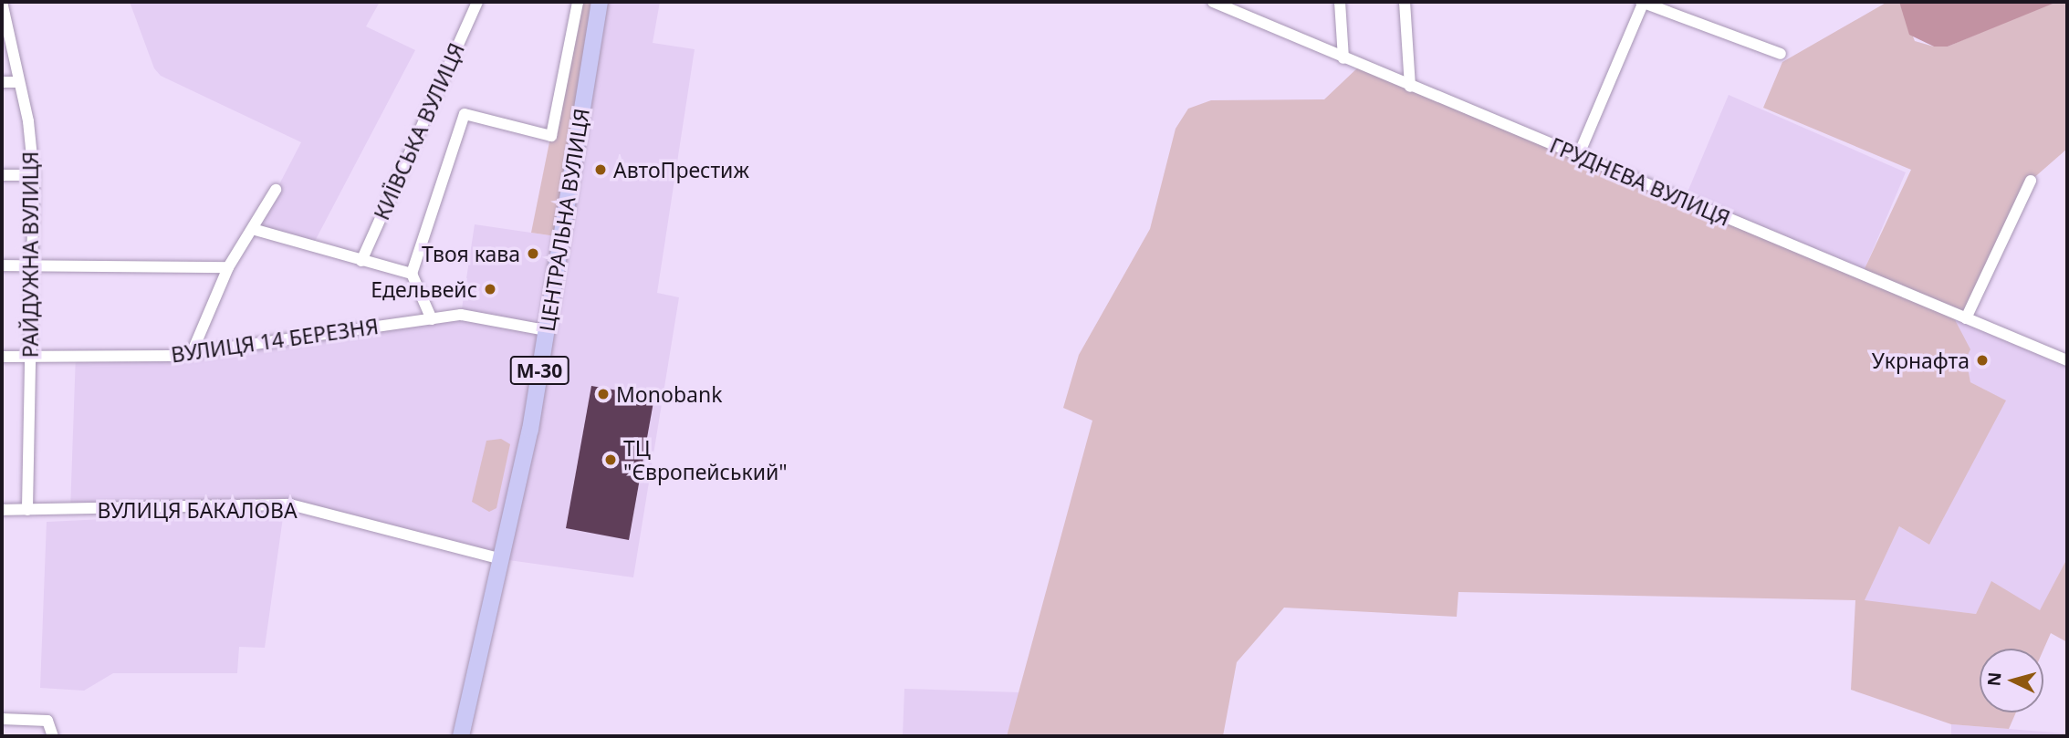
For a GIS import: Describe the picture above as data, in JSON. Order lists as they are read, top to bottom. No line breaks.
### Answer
{"streets":{"highway":["ЦЕНТРАЛЬНА ВУЛИЦЯ","М-30"],"street":["КИЇВСЬКА ВУЛИЦЯ","ГРУДНЕВА ВУЛИЦЯ","РАЙДУЖНА ВУЛИЦЯ","ВУЛИЦЯ 14 БЕРЕЗНЯ","ВУЛИЦЯ БАКАЛОВА"]},"crossings":[["ЦЕНТРАЛЬНА ВУЛИЦЯ","ВУЛИЦЯ 14 БЕРЕЗНЯ"],["ЦЕНТРАЛЬНА ВУЛИЦЯ","ВУЛИЦЯ БАКАЛОВА"],["РАЙДУЖНА ВУЛИЦЯ","ВУЛИЦЯ 14 БЕРЕЗНЯ"],["РАЙДУЖНА ВУЛИЦЯ","ВУЛИЦЯ БАКАЛОВА"]],"places":["АвтоПрестиж","Твоя кава","Едельвейс","Укрнафта","Monobank","ТЦ \"Європейський\""],"north":"left"}
